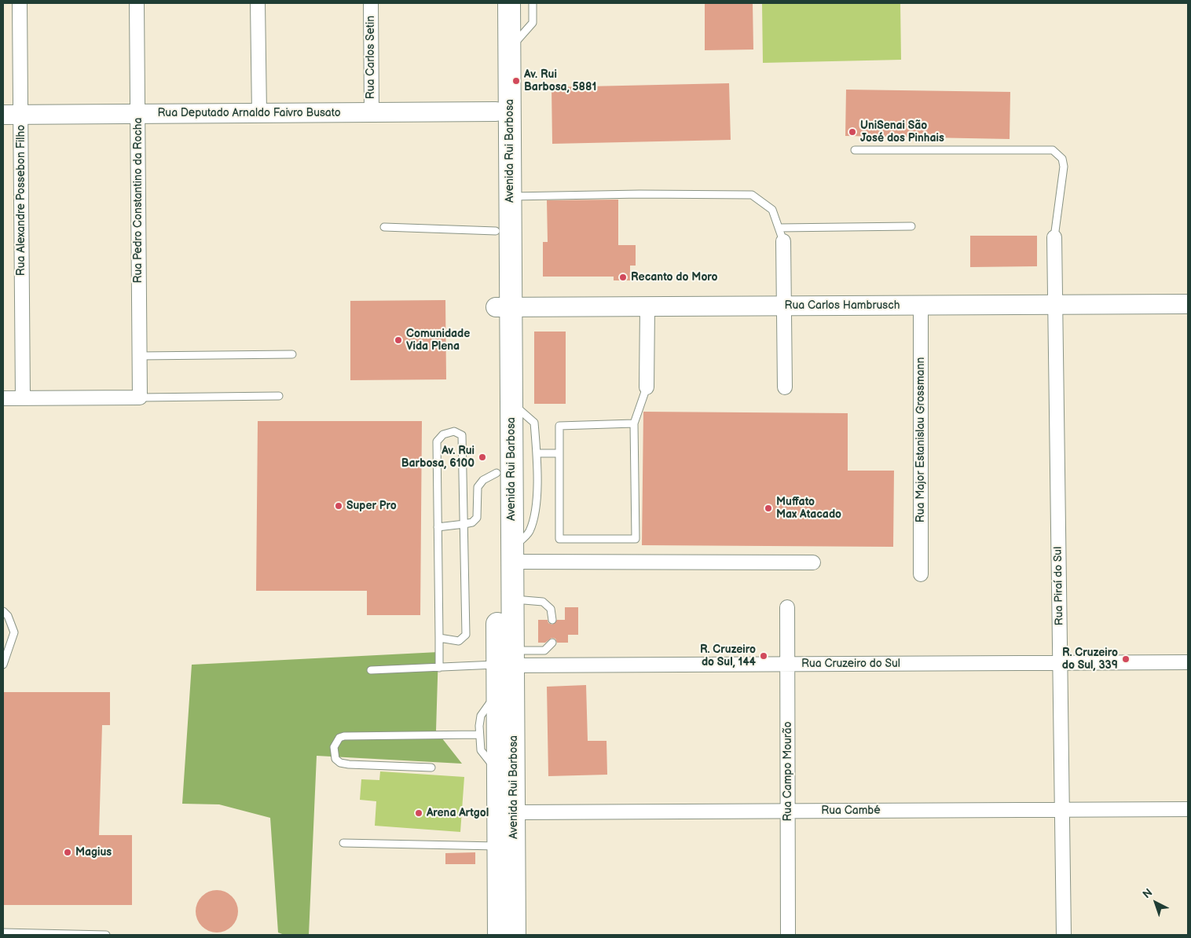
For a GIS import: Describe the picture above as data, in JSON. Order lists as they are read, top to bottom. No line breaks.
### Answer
{"streets":{"main road":["Avenida Rui Barbosa"],"street":["Rua Carlos Setin","Rua Deputado Arnaldo Faivro Busato","Rua Alexandre Possebon Filho","Rua Pedro Constantino da Rocha","Rua Carlos Hambrusch","Rua Major Estanislau Grossmann","Rua Piraí do Sul","Rua Cruzeiro do Sul","Rua Campo Mourão","Rua Cambé"]},"crossings":[["Rua Carlos Setin","Rua Deputado Arnaldo Faivro Busato"],["Rua Deputado Arnaldo Faivro Busato","Avenida Rui Barbosa"],["Rua Deputado Arnaldo Faivro Busato","Rua Alexandre Possebon Filho"],["Rua Deputado Arnaldo Faivro Busato","Rua Pedro Constantino da Rocha"],["Avenida Rui Barbosa","Rua Carlos Hambrusch"],["Avenida Rui Barbosa","Rua Cruzeiro do Sul"],["Avenida Rui Barbosa","Rua Cambé"],["Rua Carlos Hambrusch","Rua Major Estanislau Grossmann"],["Rua Carlos Hambrusch","Rua Piraí do Sul"],["Rua Piraí do Sul","Rua Cruzeiro do Sul"],["Rua Piraí do Sul","Rua Cambé"],["Rua Cruzeiro do Sul","Rua Campo Mourão"],["Rua Campo Mourão","Rua Cambé"]],"places":["Av. Rui Barbosa, 5881","UniSenai São José dos Pinhais","Recanto do Moro","Comunidade Vida Plena","Av. Rui Barbosa, 6100","Super Pro","Muffato Max Atacado","R. Cruzeiro do Sul, 144","R. Cruzeiro do Sul, 339","Arena Artgol","Magius"],"north":"top left"}
